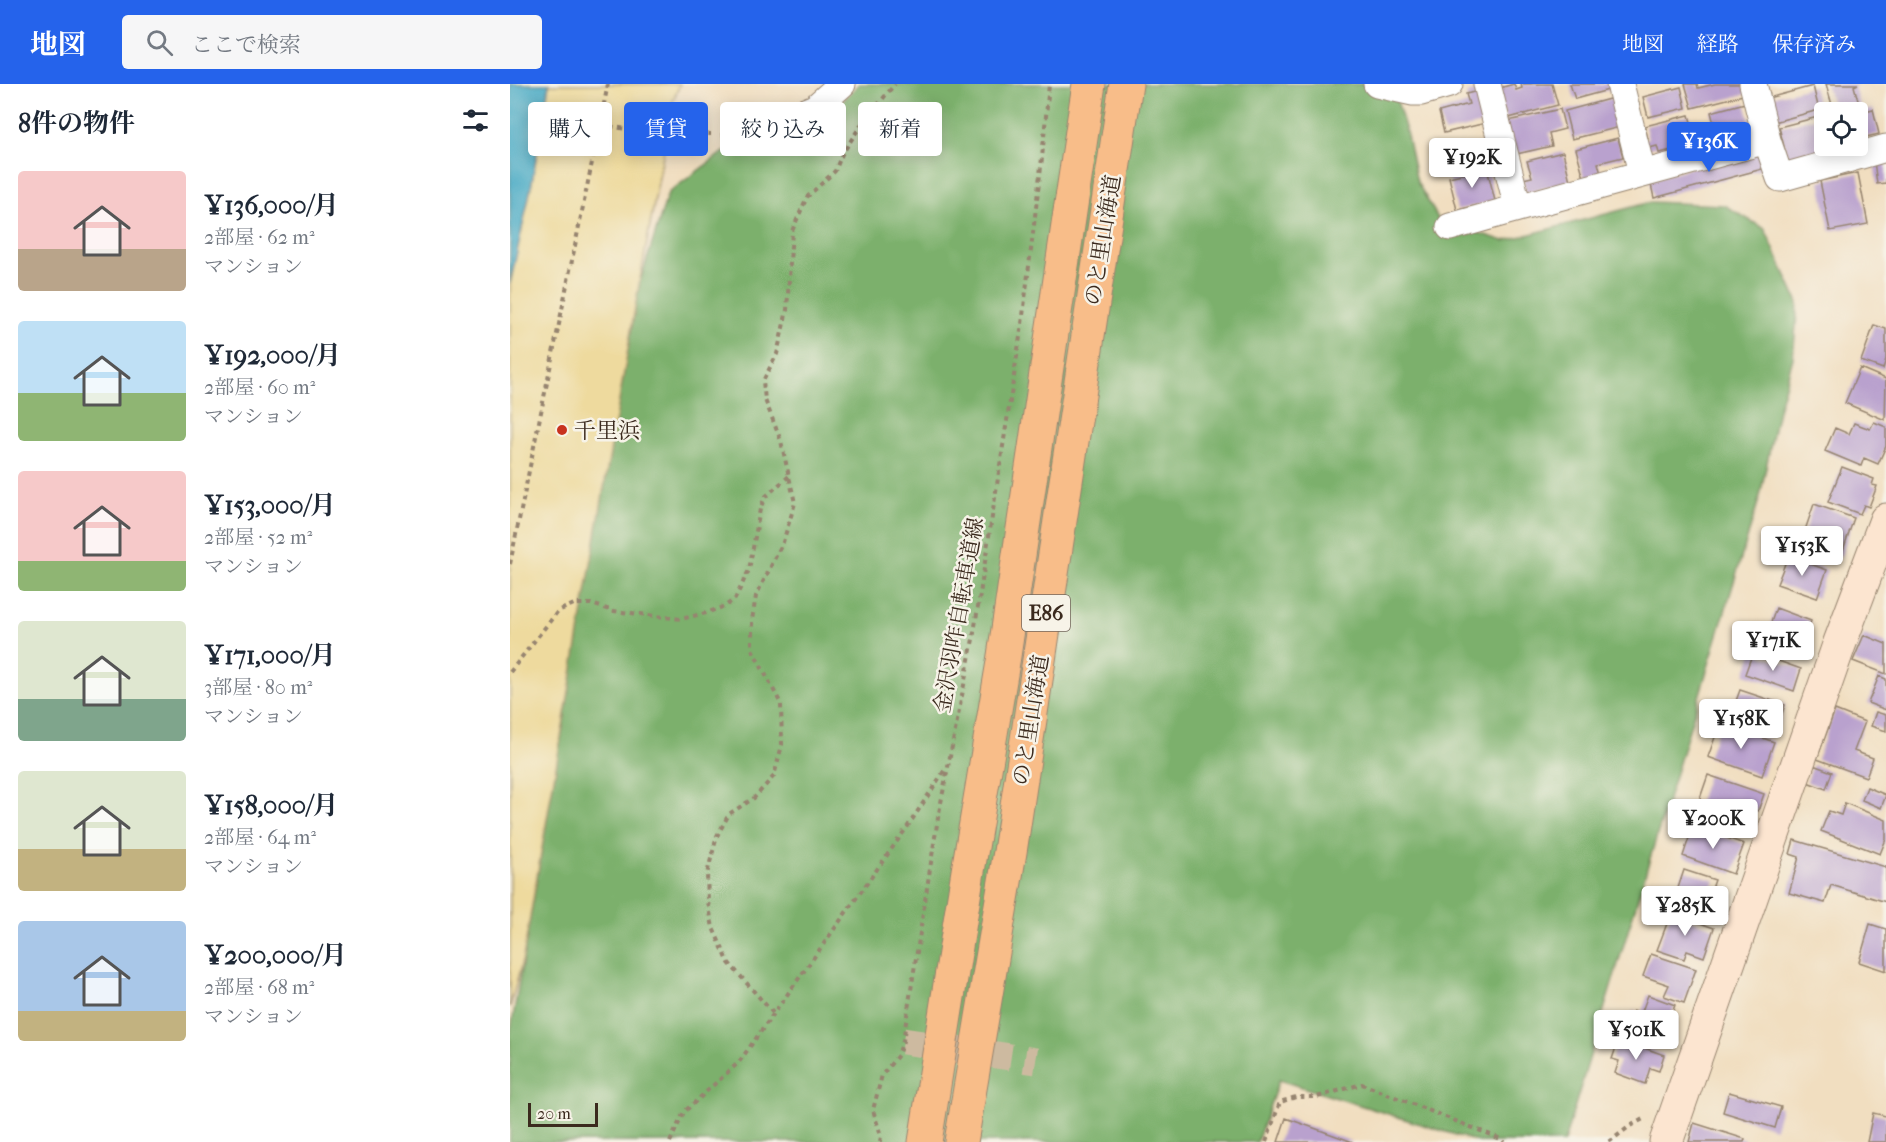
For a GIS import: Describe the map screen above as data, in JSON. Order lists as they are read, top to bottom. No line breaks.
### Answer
{"streets":{"highway":["のと里山海道","E86"],"path":["金沢羽咋自転車道線"]},"places":["千里浜"],"scale_bar":"20 m","page":{"header":"地図","search":"ここで検索","nav":["地図","経路","保存済み"],"heading":"8件の物件","chip":["購入","賃貸","絞り込み","新着"],"price":["¥136K","¥192K","¥153K","¥171K","¥158K","¥200K","¥285K","¥501K"],"list":[{"name":"¥136,000/月","note":"2部屋 · 62 m² · マンション"},{"name":"¥192,000/月","note":"2部屋 · 60 m² · マンション"},{"name":"¥153,000/月","note":"2部屋 · 52 m² · マンション"},{"name":"¥171,000/月","note":"3部屋 · 80 m² · マンション"},{"name":"¥158,000/月","note":"2部屋 · 64 m² · マンション"},{"name":"¥200,000/月","note":"2部屋 · 68 m² · マンション"}],"scale":"20 m"}}
